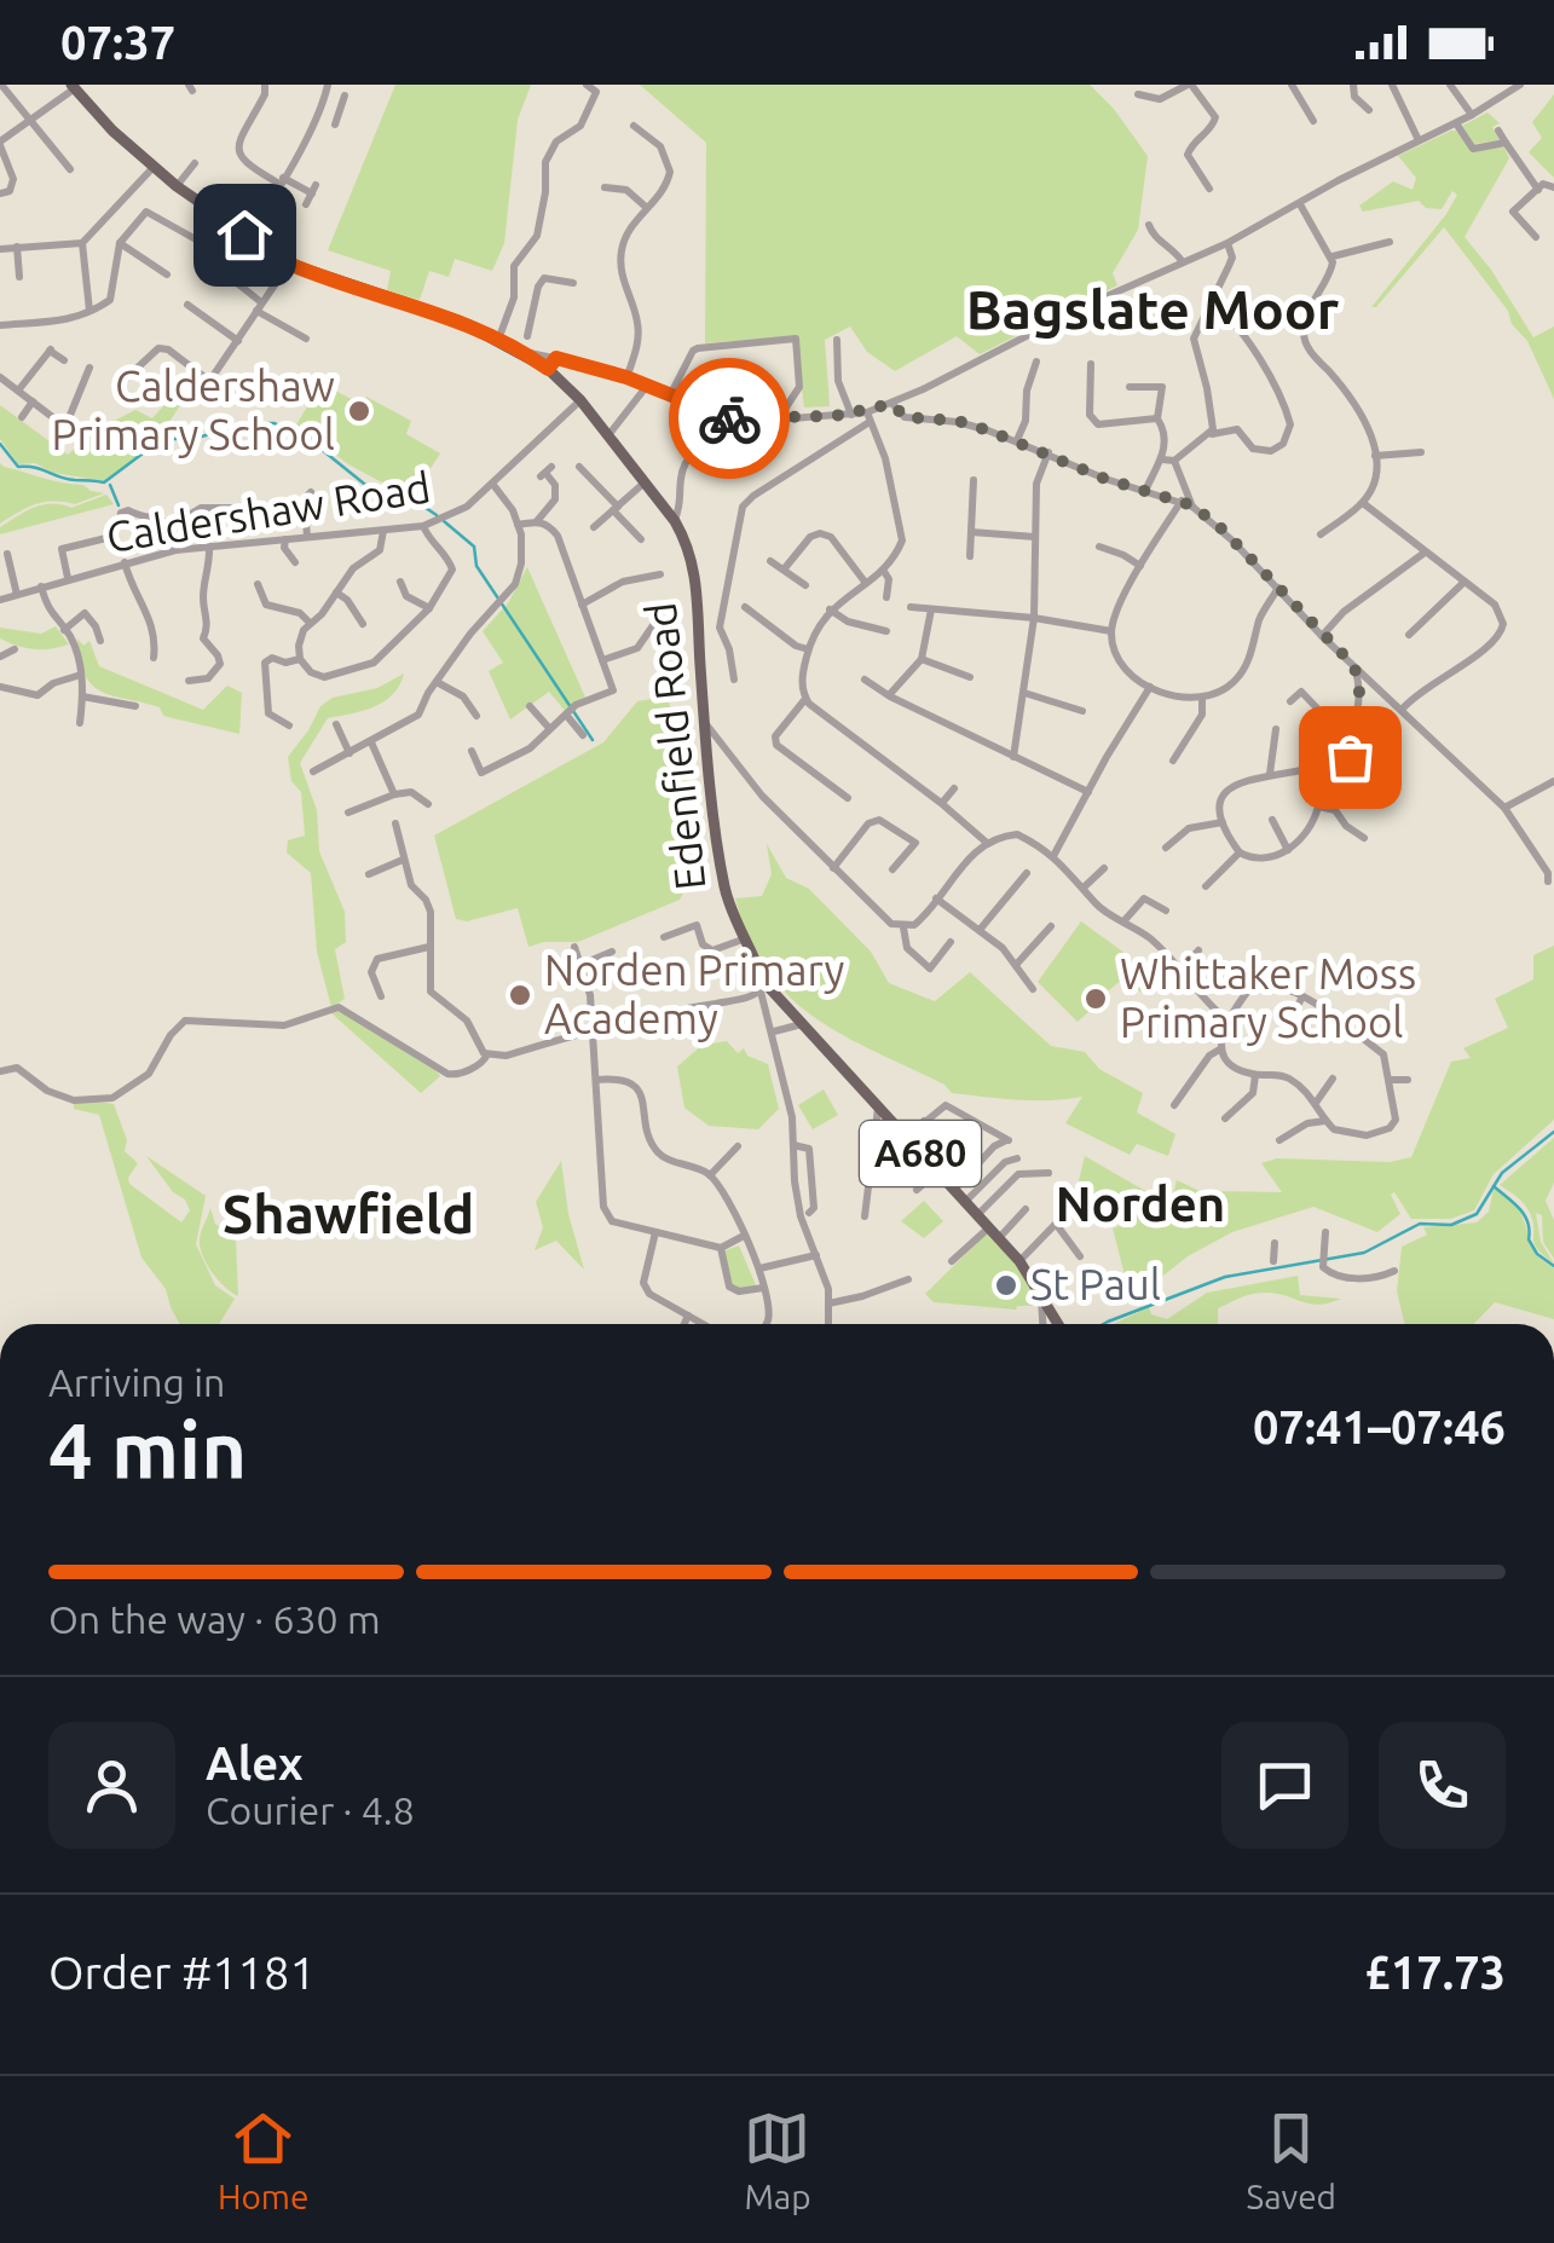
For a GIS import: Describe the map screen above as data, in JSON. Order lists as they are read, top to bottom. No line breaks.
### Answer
{"streets":{"main road":["Edenfield Road","A680"],"street":["Caldershaw Road"]},"crossings":[["Caldershaw Road","Edenfield Road"]],"districts":["Bagslate Moor","Norden","Shawfield"],"places":["Caldershaw Primary School","Norden Primary Academy","Whittaker Moss Primary School","St Paul"],"page":{"status":"07:37","heading":["4 min","Arriving in","07:41–07:46"],"panel":["Alex","Courier · 4.8","Order #1181","£17.73"],"bar":"On the way · 630 m","tabs":["Home","Map","Saved"]}}
